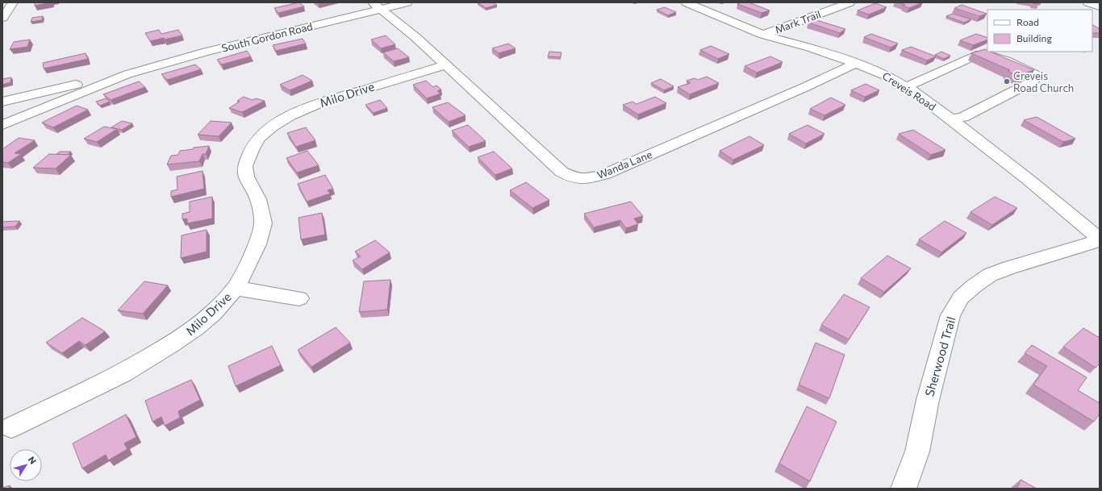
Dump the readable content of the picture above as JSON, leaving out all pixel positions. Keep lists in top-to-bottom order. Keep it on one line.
{"streets":{"street":["Mark Trail","South Gordon Road","Creveis Road","Milo Drive","Wanda Lane","Sherwood Trail"]},"crossings":[["Mark Trail","Creveis Road"],["South Gordon Road","Wanda Lane"],["Creveis Road","Wanda Lane"],["Creveis Road","Sherwood Trail"],["Milo Drive","Wanda Lane"]],"places":["Creveis Road Church"],"legend":["Road","Building"],"north":"top right"}
